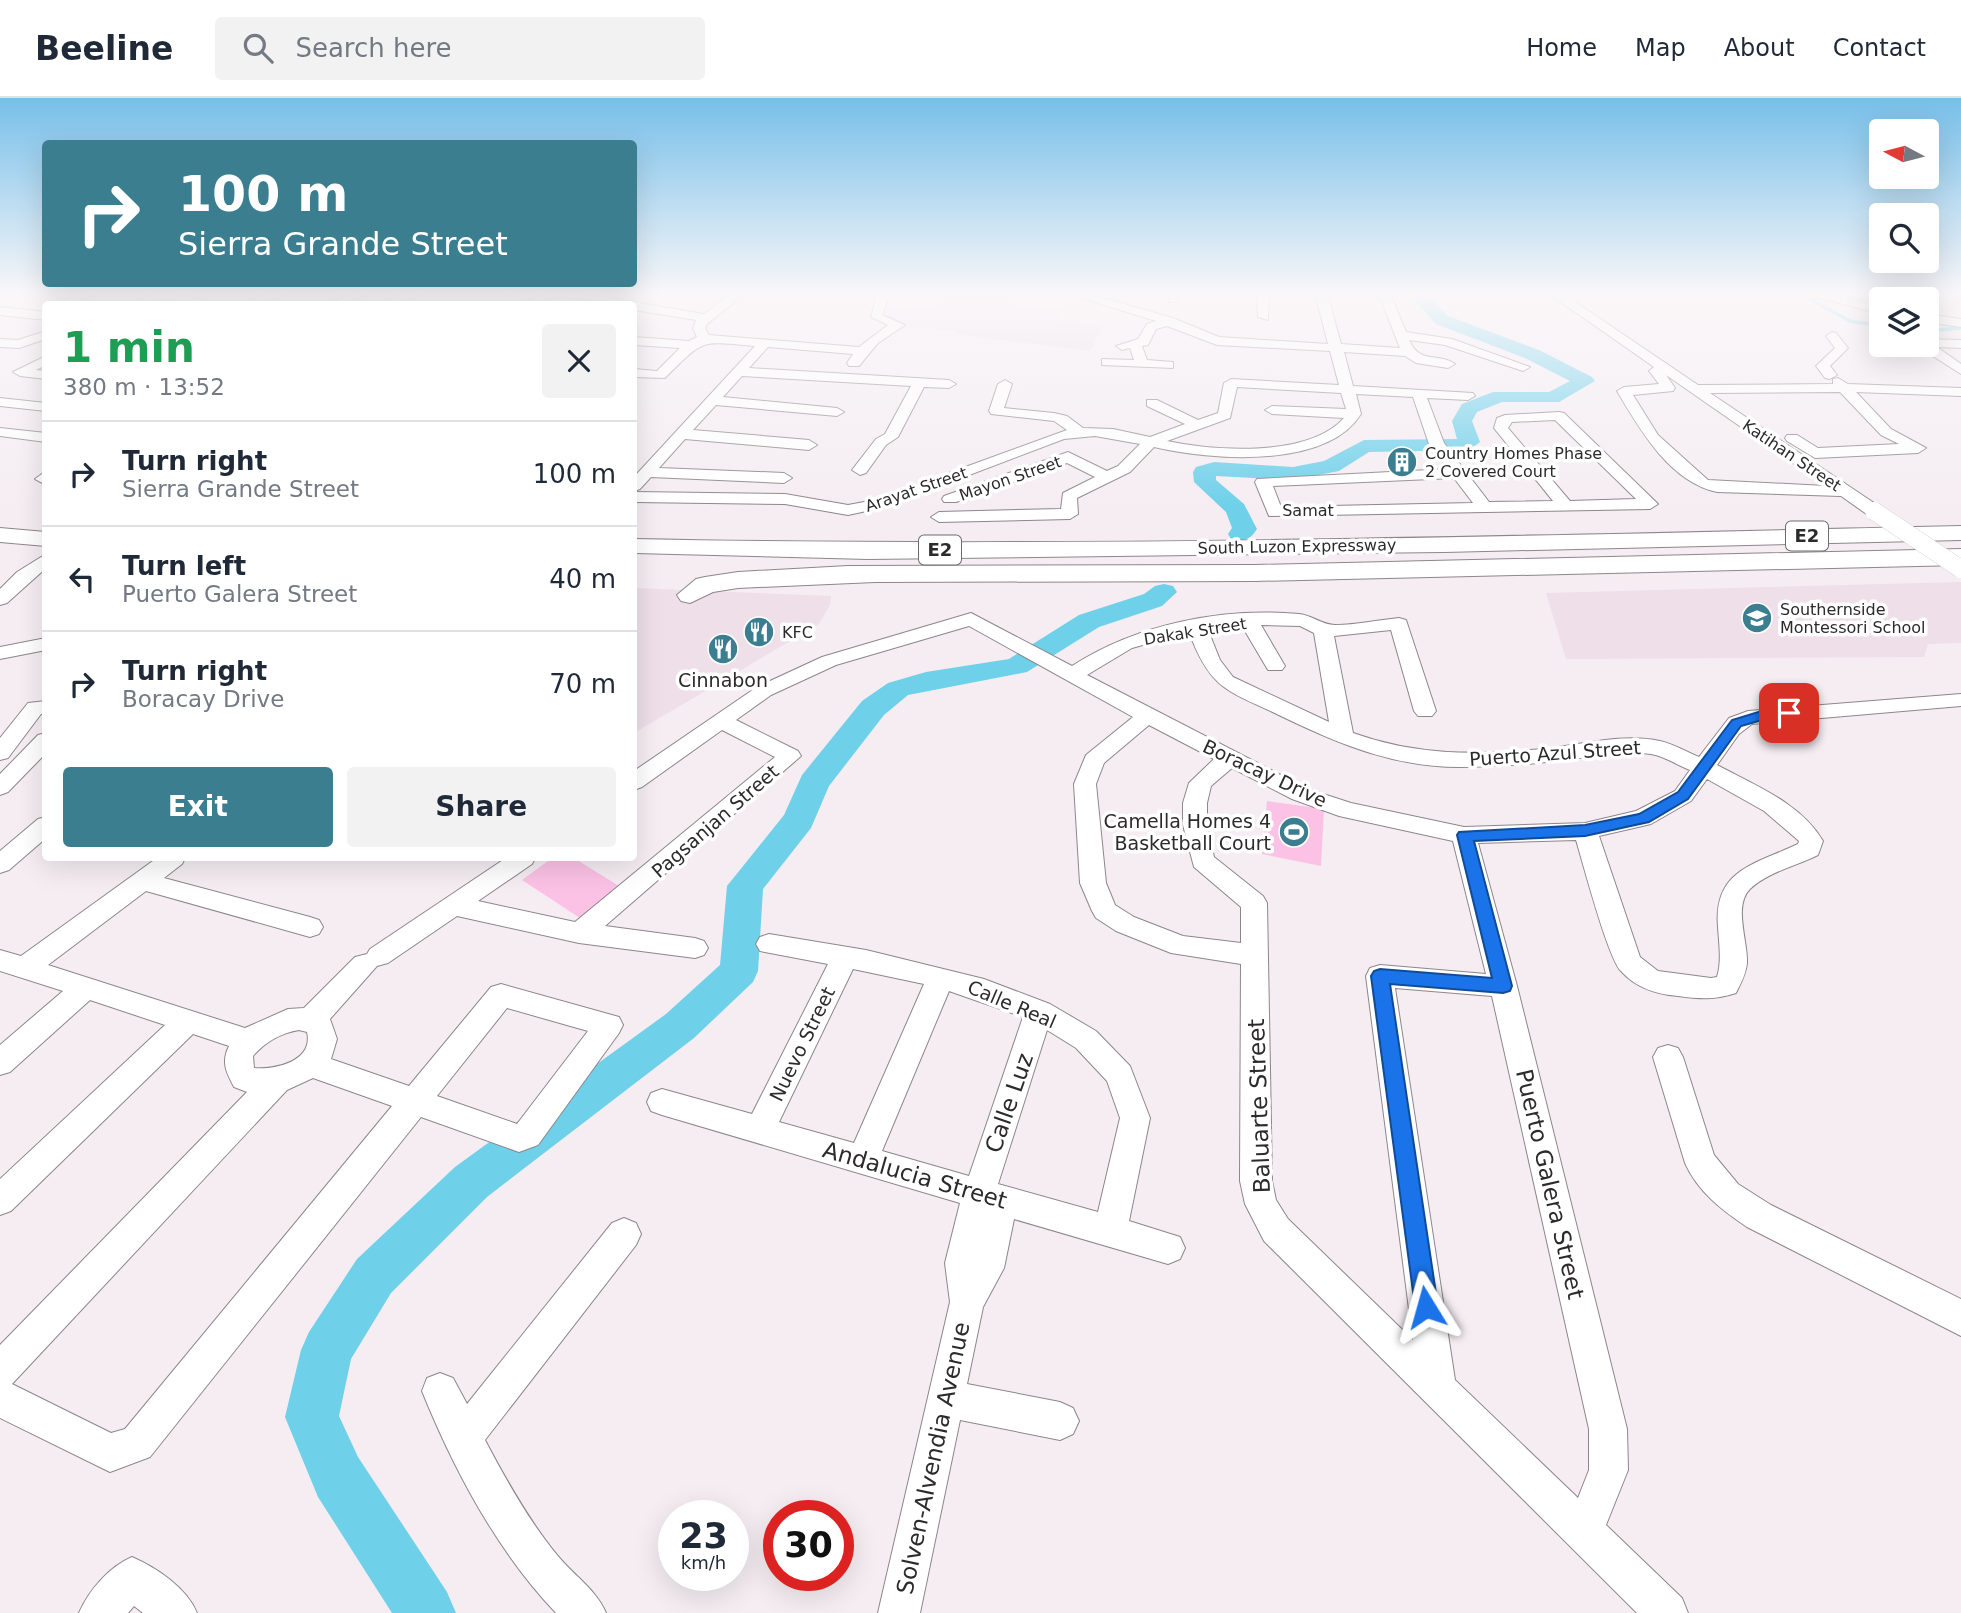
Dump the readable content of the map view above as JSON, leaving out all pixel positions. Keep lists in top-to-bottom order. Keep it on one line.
{"streets":{"highway":["E2","South Luzon Expressway"],"street":["Katihan Street","Mayon Street","Arayat Street","Samat","Dakak Street","Puerto Azul Street","Boracay Drive","Pagsanjan Street","Calle Real","Nuevo Street","Calle Luz","Baluarte Street","Andalucia Street","Puerto Galera Street","Solven-Alvendia Avenue"]},"crossings":[["Dakak Street","Puerto Azul Street"],["Dakak Street","Boracay Drive"],["Puerto Azul Street","Boracay Drive"],["Boracay Drive","Pagsanjan Street"],["Boracay Drive","Baluarte Street"],["Boracay Drive","Puerto Galera Street"],["Calle Real","Nuevo Street"],["Calle Real","Calle Luz"],["Calle Real","Andalucia Street"],["Nuevo Street","Andalucia Street"],["Calle Luz","Andalucia Street"],["Calle Luz","Solven-Alvendia Avenue"],["Baluarte Street","Puerto Galera Street"],["Andalucia Street","Solven-Alvendia Avenue"]],"places":{"building":["Country Homes Phase 2 Covered Court"],"school or university":["Southernside Montessori School"],"restaurant":["KFC","Cinnabon"],"sports":["Camella Homes 4 Basketball Court"]},"north":"left","page":{"header":"Beeline","search":"Search here","nav":["Home","Map","About","Contact"],"turn":["100 m","Sierra Grande Street"],"heading":["1 min","380 m · 13:52"],"list":[{"name":"Turn right","note":"Sierra Grande Street","value":"100 m"},{"name":"Turn left","note":"Puerto Galera Street","value":"40 m"},{"name":"Turn right","note":"Boracay Drive","value":"70 m"}],"buttons":["Exit","Share"],"speed":"23 km/h","limit":"30"}}
